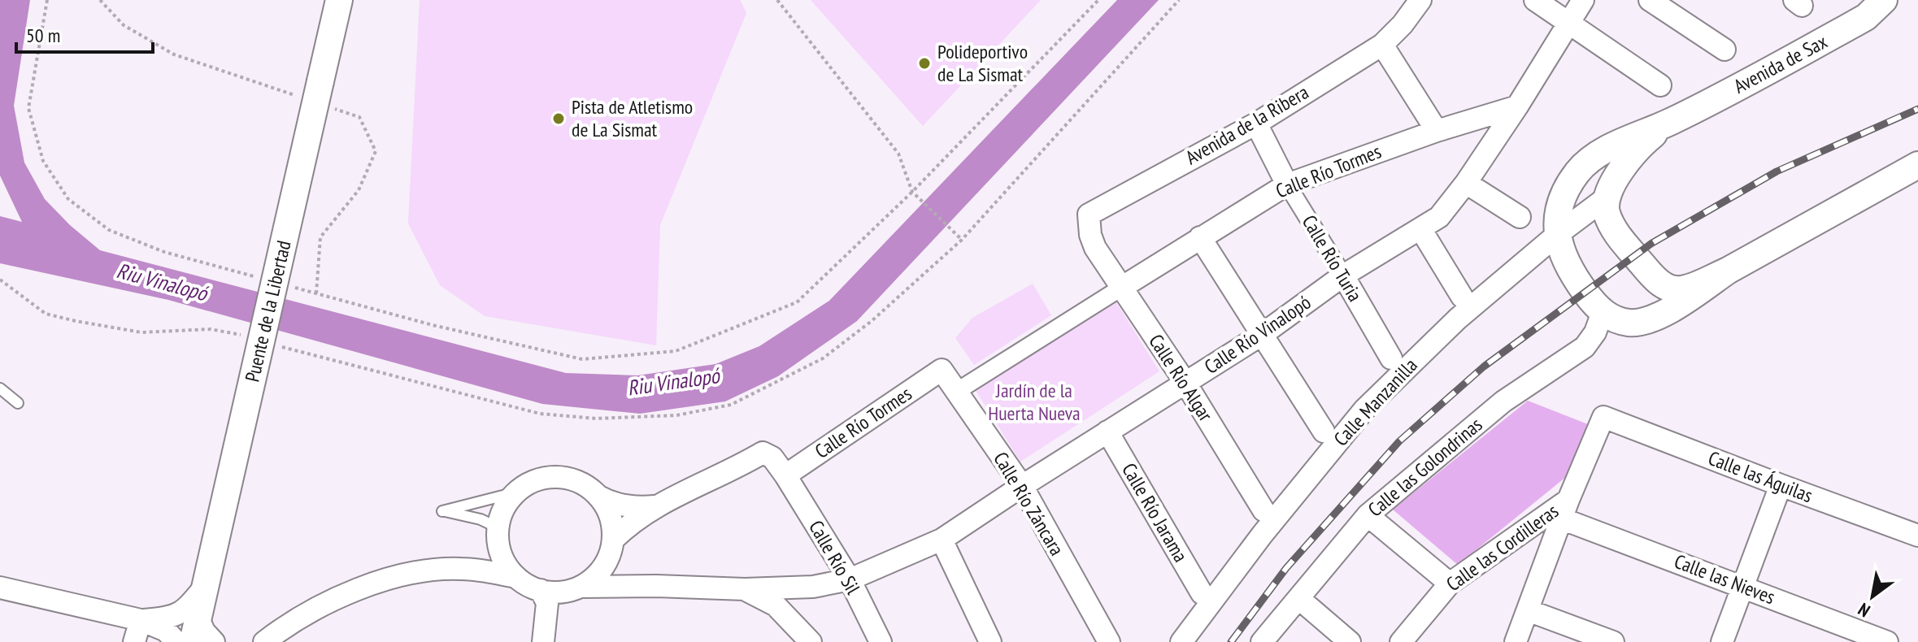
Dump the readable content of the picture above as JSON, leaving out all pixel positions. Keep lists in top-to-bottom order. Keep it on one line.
{"streets":{"street":["Avenida de Sax","Avenida de la Ribera","Calle Río Tormes","Calle Río Turia","Puente de la Libertad","Calle Río Vinalopó","Calle Río Algar","Calle Manzanilla","Calle las Golondrinas","Calle las Águilas","Calle Río Záncara","Calle Río Jarama","Calle las Cordilleras","Calle Río Sil","Calle las Nieves"]},"crossings":[["Avenida de la Ribera","Calle Río Turia"],["Avenida de la Ribera","Calle Río Algar"],["Calle Río Tormes","Calle Río Turia"],["Calle Río Tormes","Calle Río Vinalopó"],["Calle Río Tormes","Calle Río Algar"],["Calle Río Tormes","Calle Río Záncara"],["Calle Río Tormes","Calle Río Sil"],["Calle Río Turia","Calle Río Vinalopó"],["Calle Río Vinalopó","Calle Río Algar"],["Calle Río Vinalopó","Calle Río Záncara"],["Calle Río Vinalopó","Calle Río Jarama"],["Calle Río Vinalopó","Calle Río Sil"],["Calle las Águilas","Calle las Cordilleras"],["Calle las Águilas","Calle las Nieves"],["Calle las Cordilleras","Calle las Nieves"]],"water":["Riu Vinalopó"],"parks":["Jardín de la Huerta Nueva"],"places":["Polideportivo de La Sismat","Pista de Atletismo de La Sismat"],"scale_bar":"50 m","north":"bottom left"}
